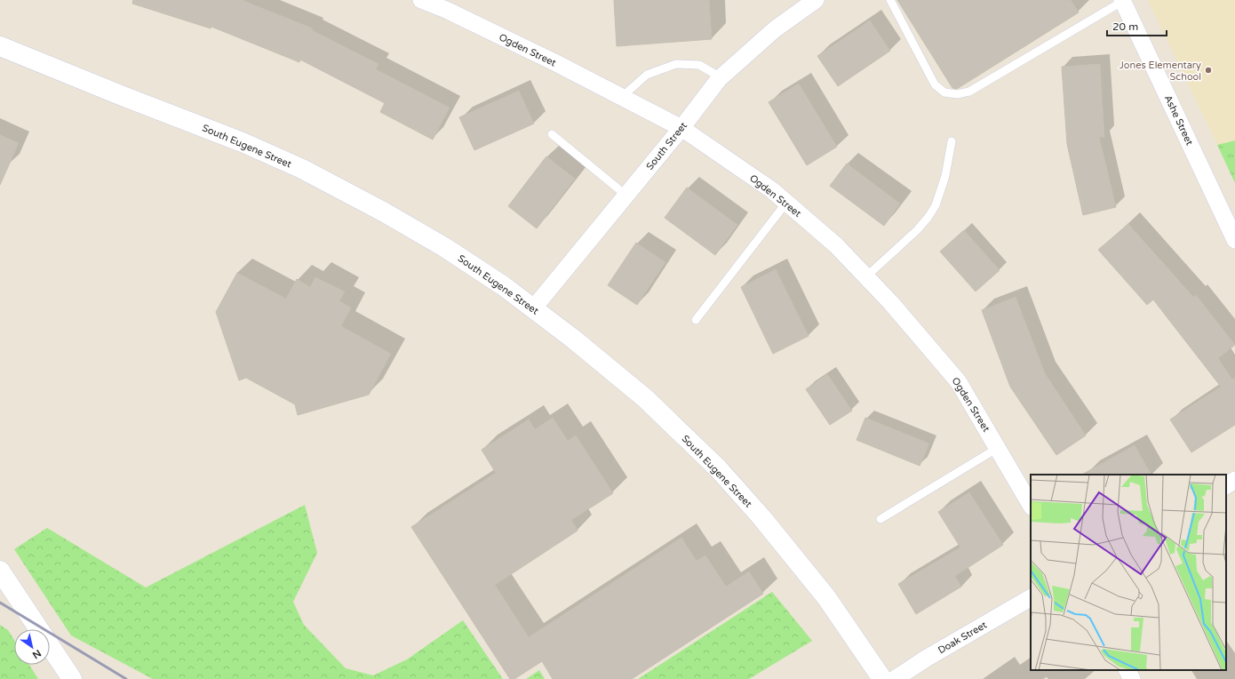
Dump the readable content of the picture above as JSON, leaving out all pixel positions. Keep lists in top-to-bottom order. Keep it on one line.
{"streets":{"main road":["South Eugene Street"],"street":["Ogden Street","Ashe Street","South Street","Doak Street"]},"crossings":[["Ogden Street","South Street"],["South Eugene Street","South Street"]],"places":["Jones Elementary School"],"scale_bar":"20 m","north":"bottom right"}
